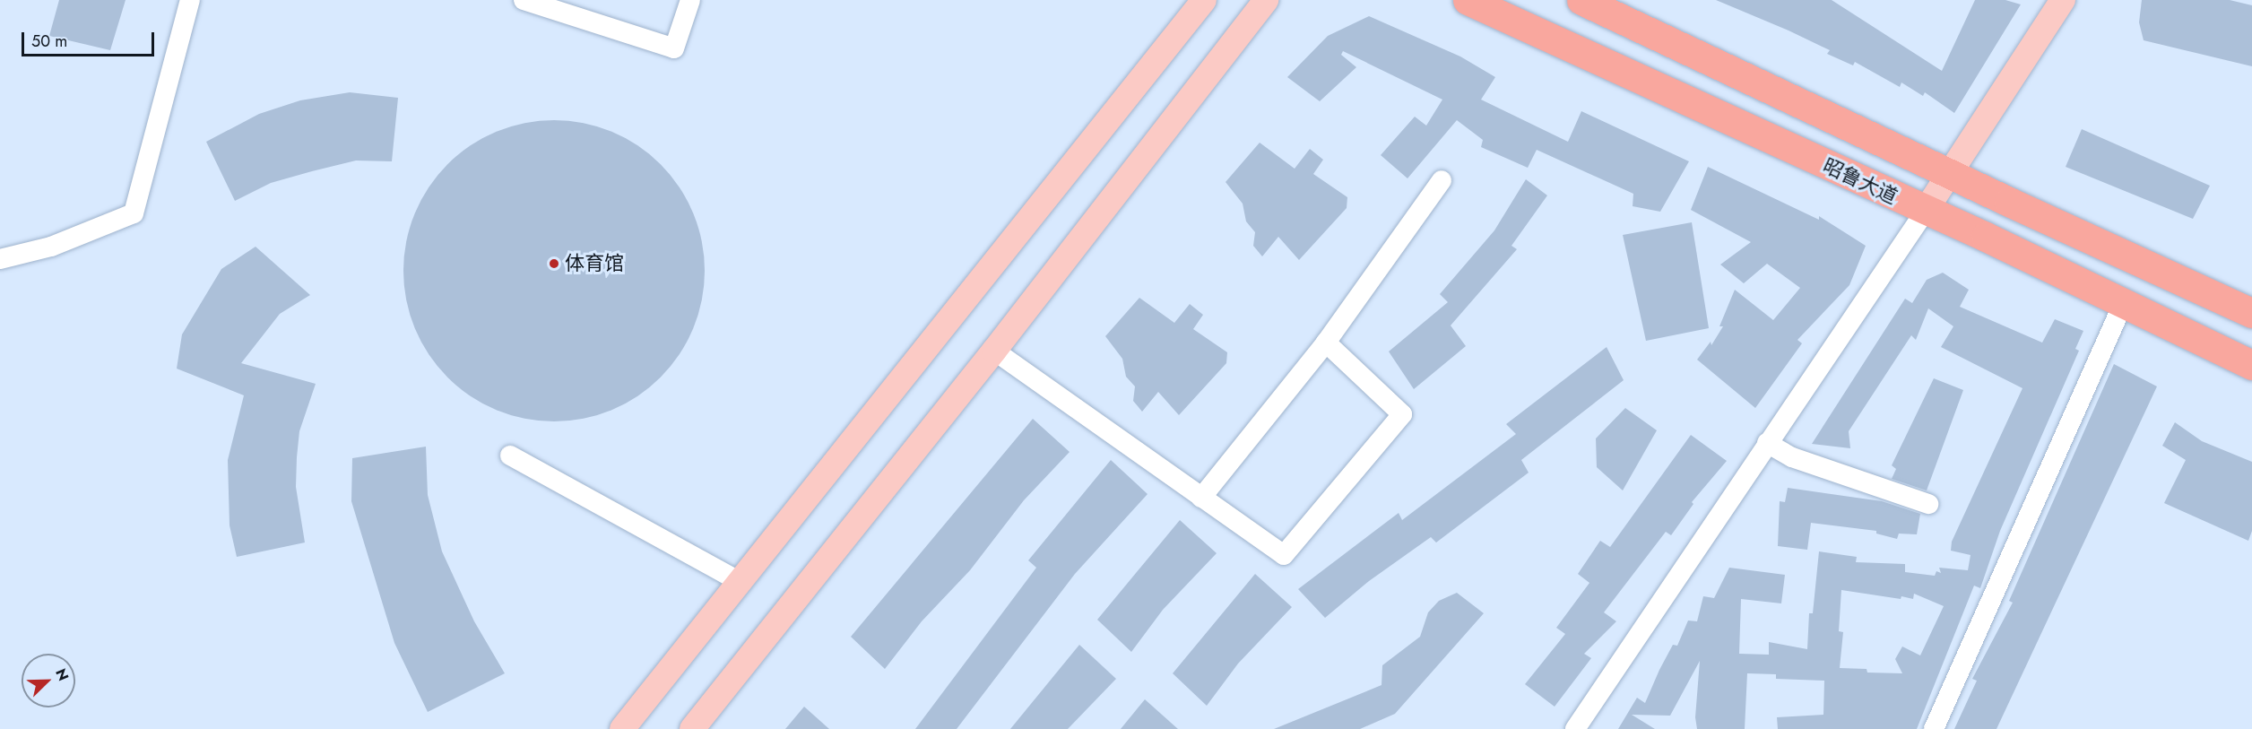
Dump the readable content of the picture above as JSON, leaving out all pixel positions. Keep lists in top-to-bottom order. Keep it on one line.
{"streets":{"highway":["昭鲁大道"]},"places":["体育馆"],"scale_bar":"50 m","north":"top right"}
